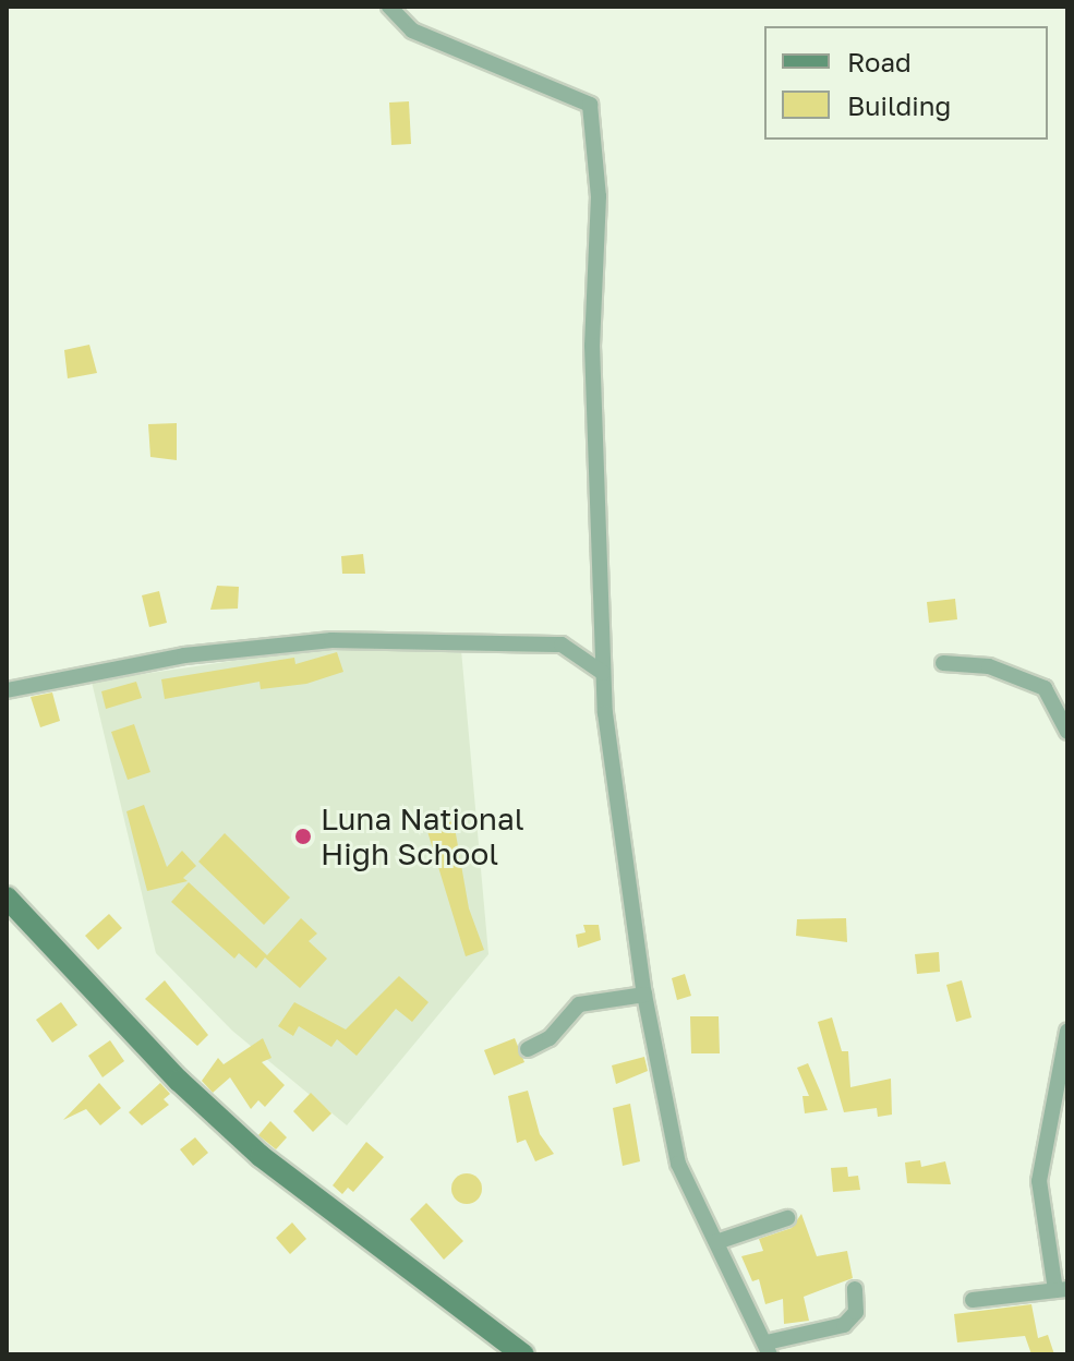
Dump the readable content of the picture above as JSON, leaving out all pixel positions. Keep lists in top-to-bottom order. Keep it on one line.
{"places":["Luna National High School"],"legend":["Road","Building"]}
